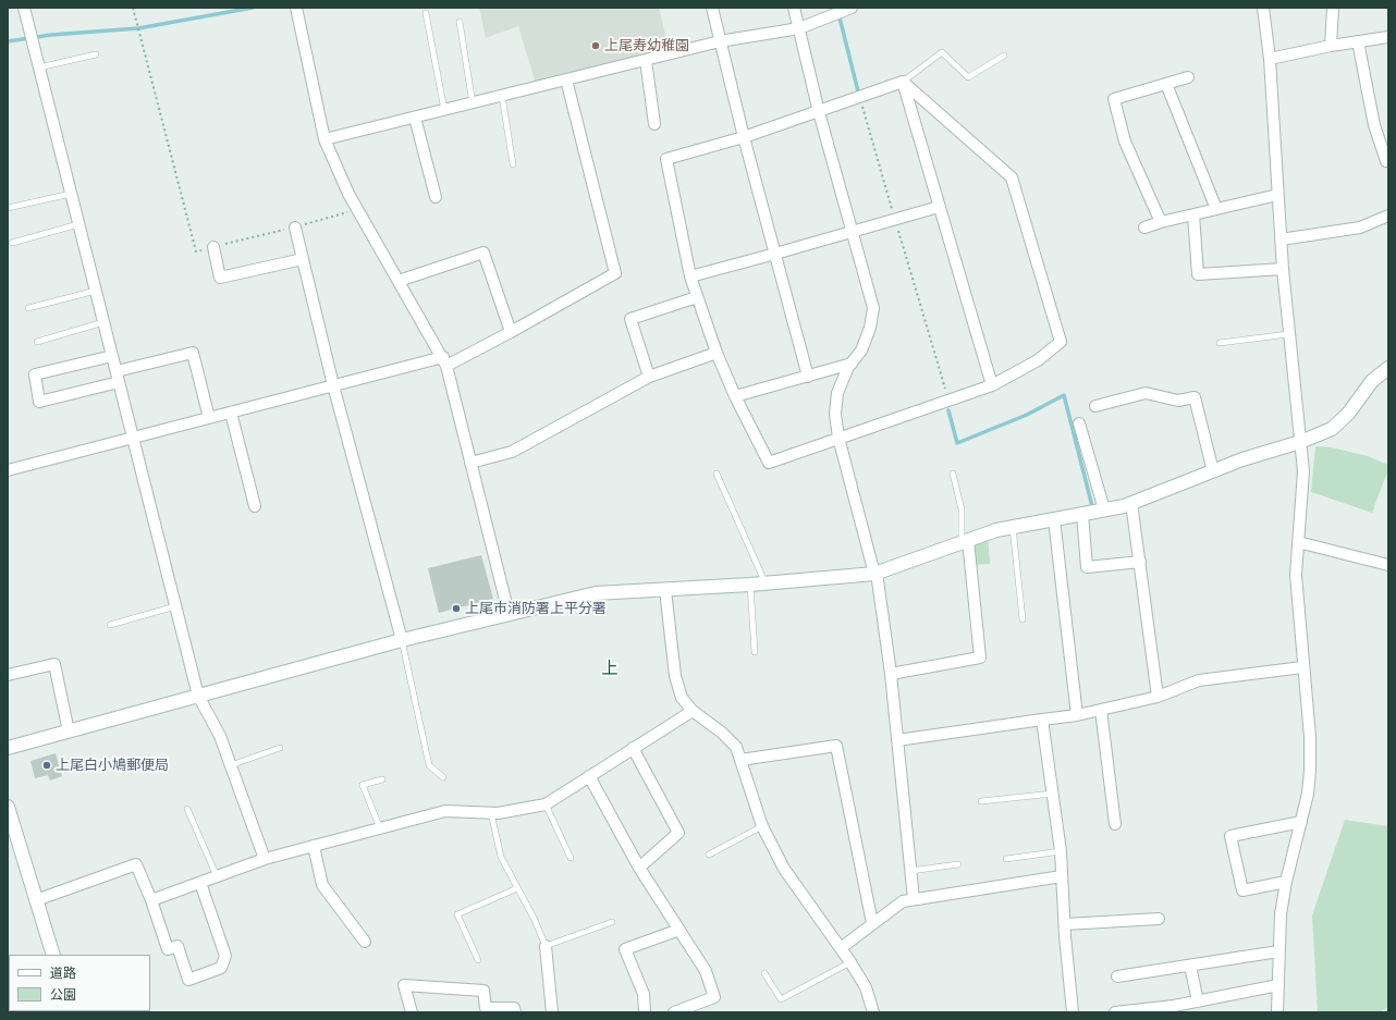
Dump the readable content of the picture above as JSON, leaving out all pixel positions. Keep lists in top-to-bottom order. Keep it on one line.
{"districts":["上"],"places":["上尾寿幼稚園","上尾市消防署上平分署","上尾白小鳩郵便局"],"legend":["道路","公園"]}
